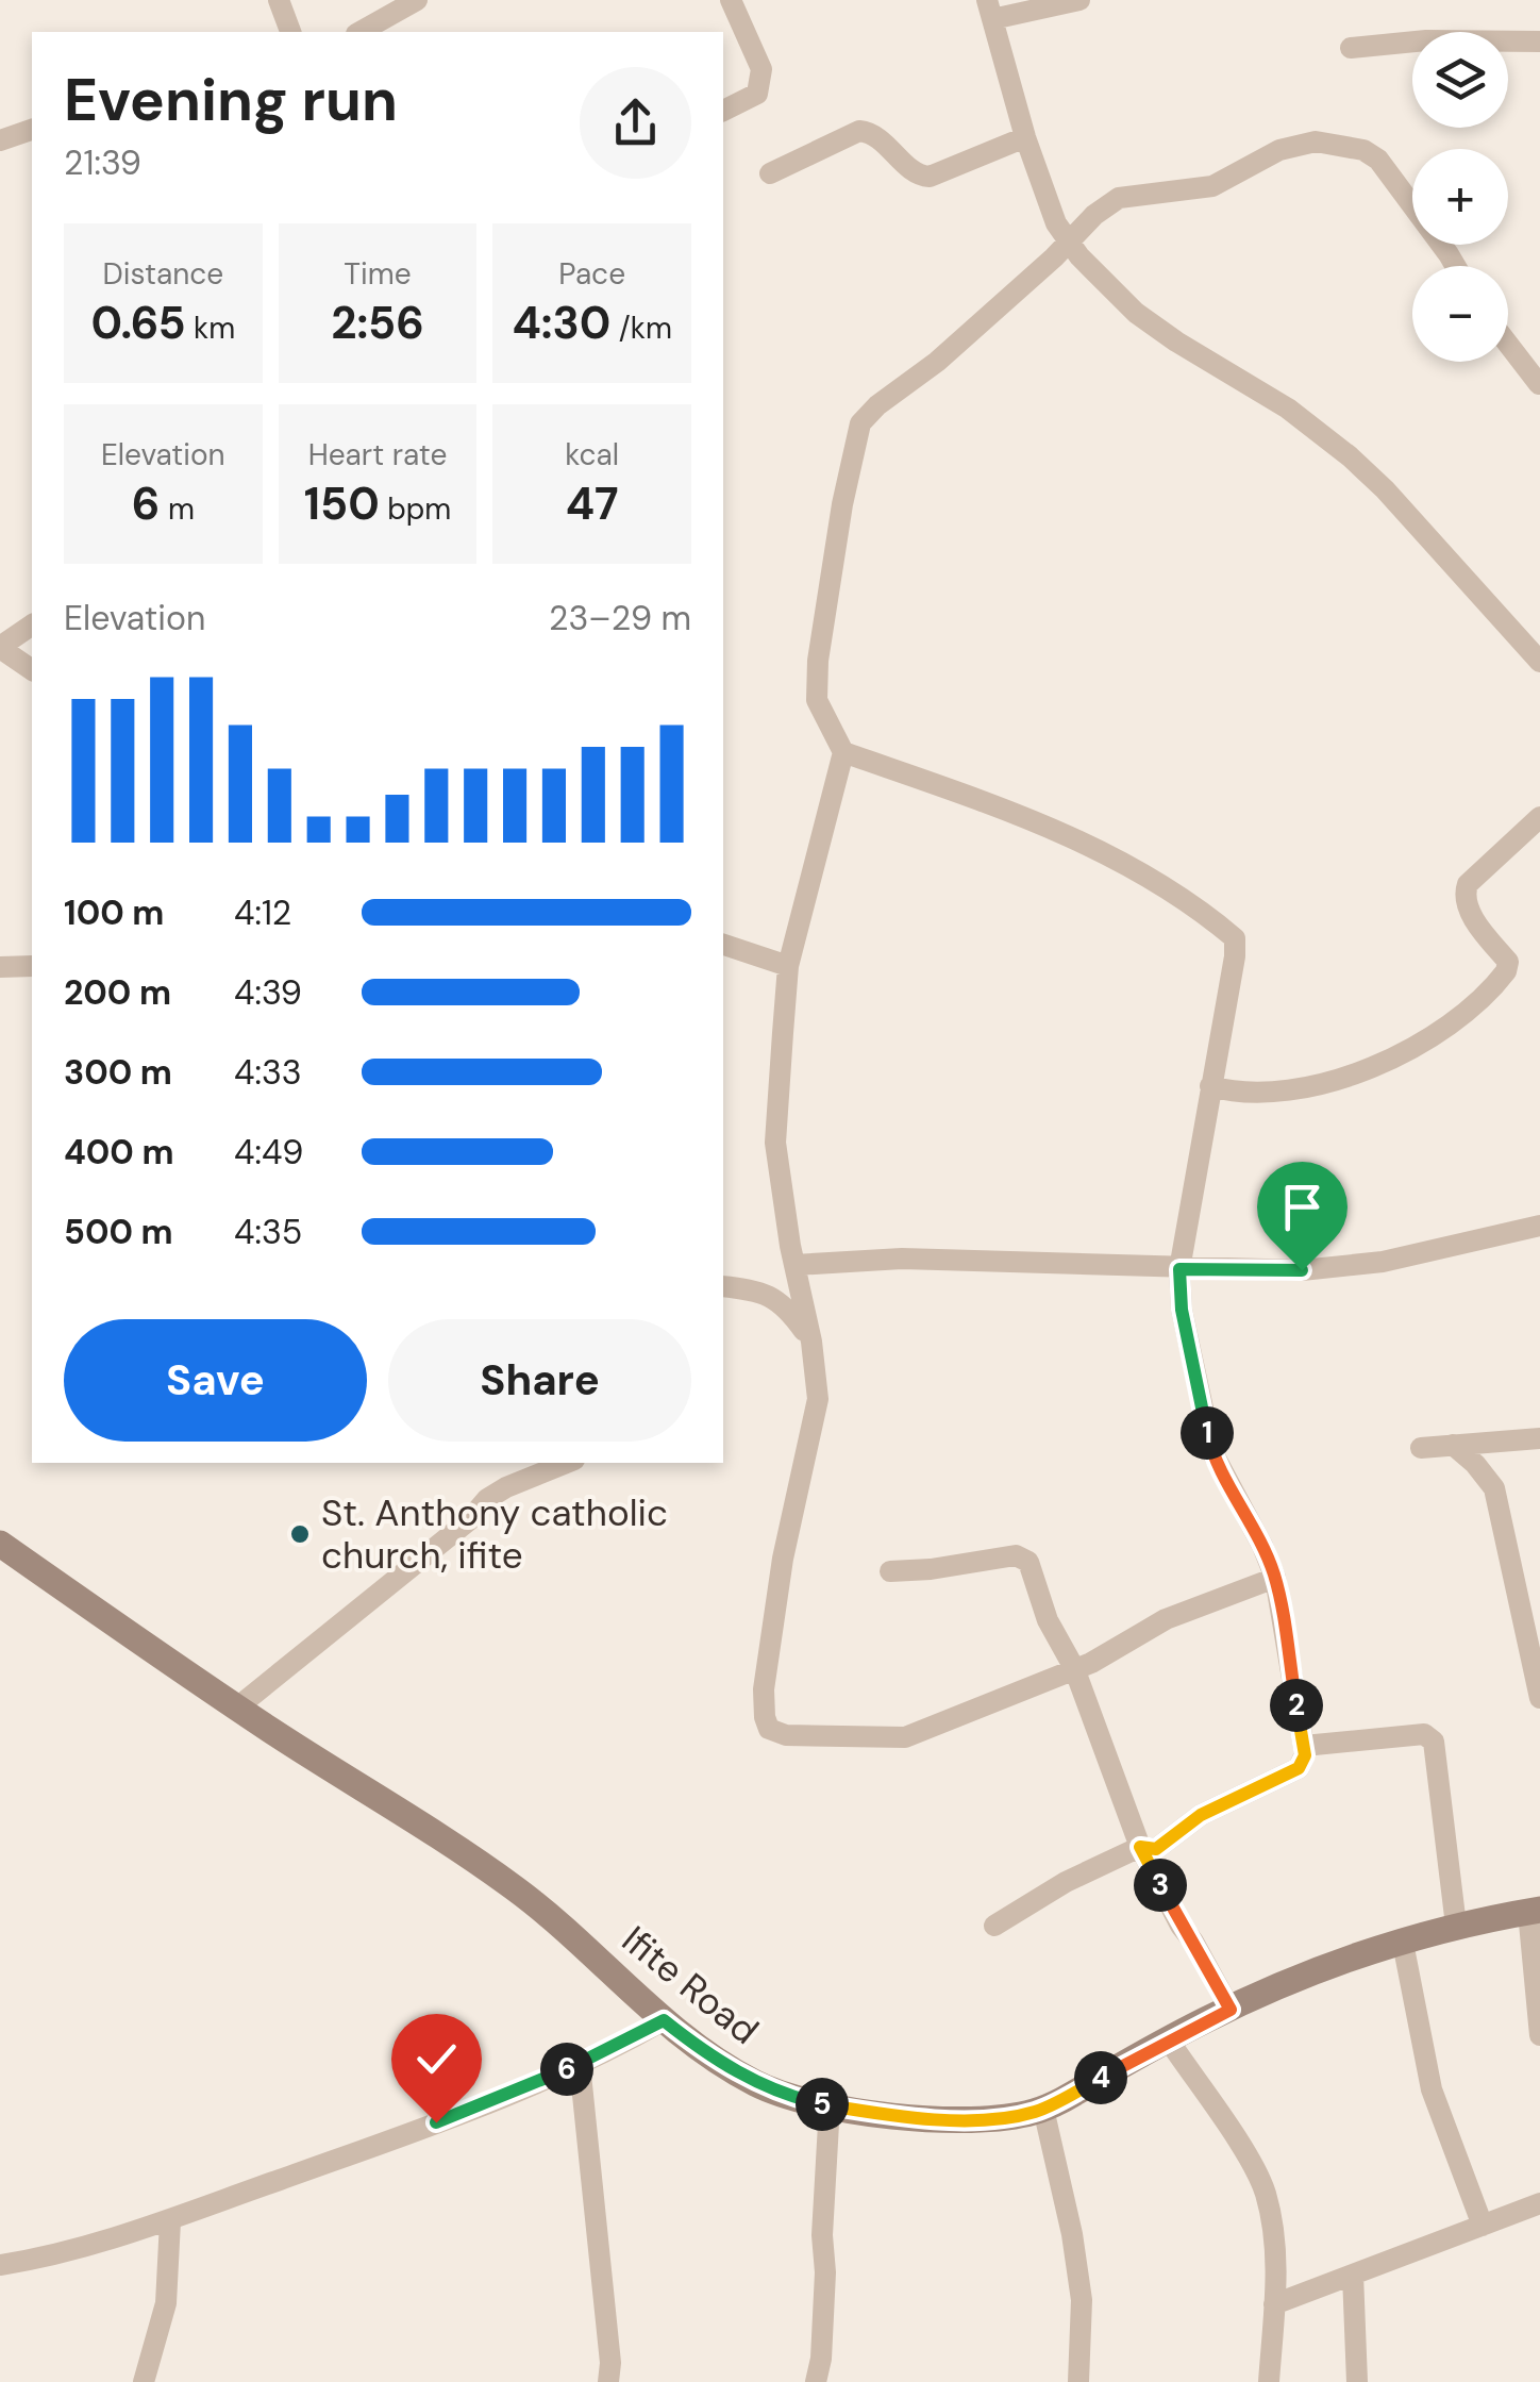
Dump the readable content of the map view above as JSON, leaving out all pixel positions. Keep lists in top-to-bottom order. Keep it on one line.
{"streets":{"street":["Ifite Road"]},"places":["St. Anthony catholic church, ifite"],"page":{"map_buttons":["+","−"],"heading":["Evening run","21:39"],"stats":[["Distance","0.65 km"],["Time","2:56"],["Pace","4:30 /km"],["Elevation","6 m"],["Heart rate","150 bpm"],["kcal","47"]],"chart":["Elevation","23–29 m"],"list":[{"name":"100 m","note":"4:12"},{"name":"200 m","note":"4:39"},{"name":"300 m","note":"4:33"},{"name":"400 m","note":"4:49"},{"name":"500 m","note":"4:35"}],"buttons":["Save","Share"],"pins":["1","2","3","6","4","5"]}}
